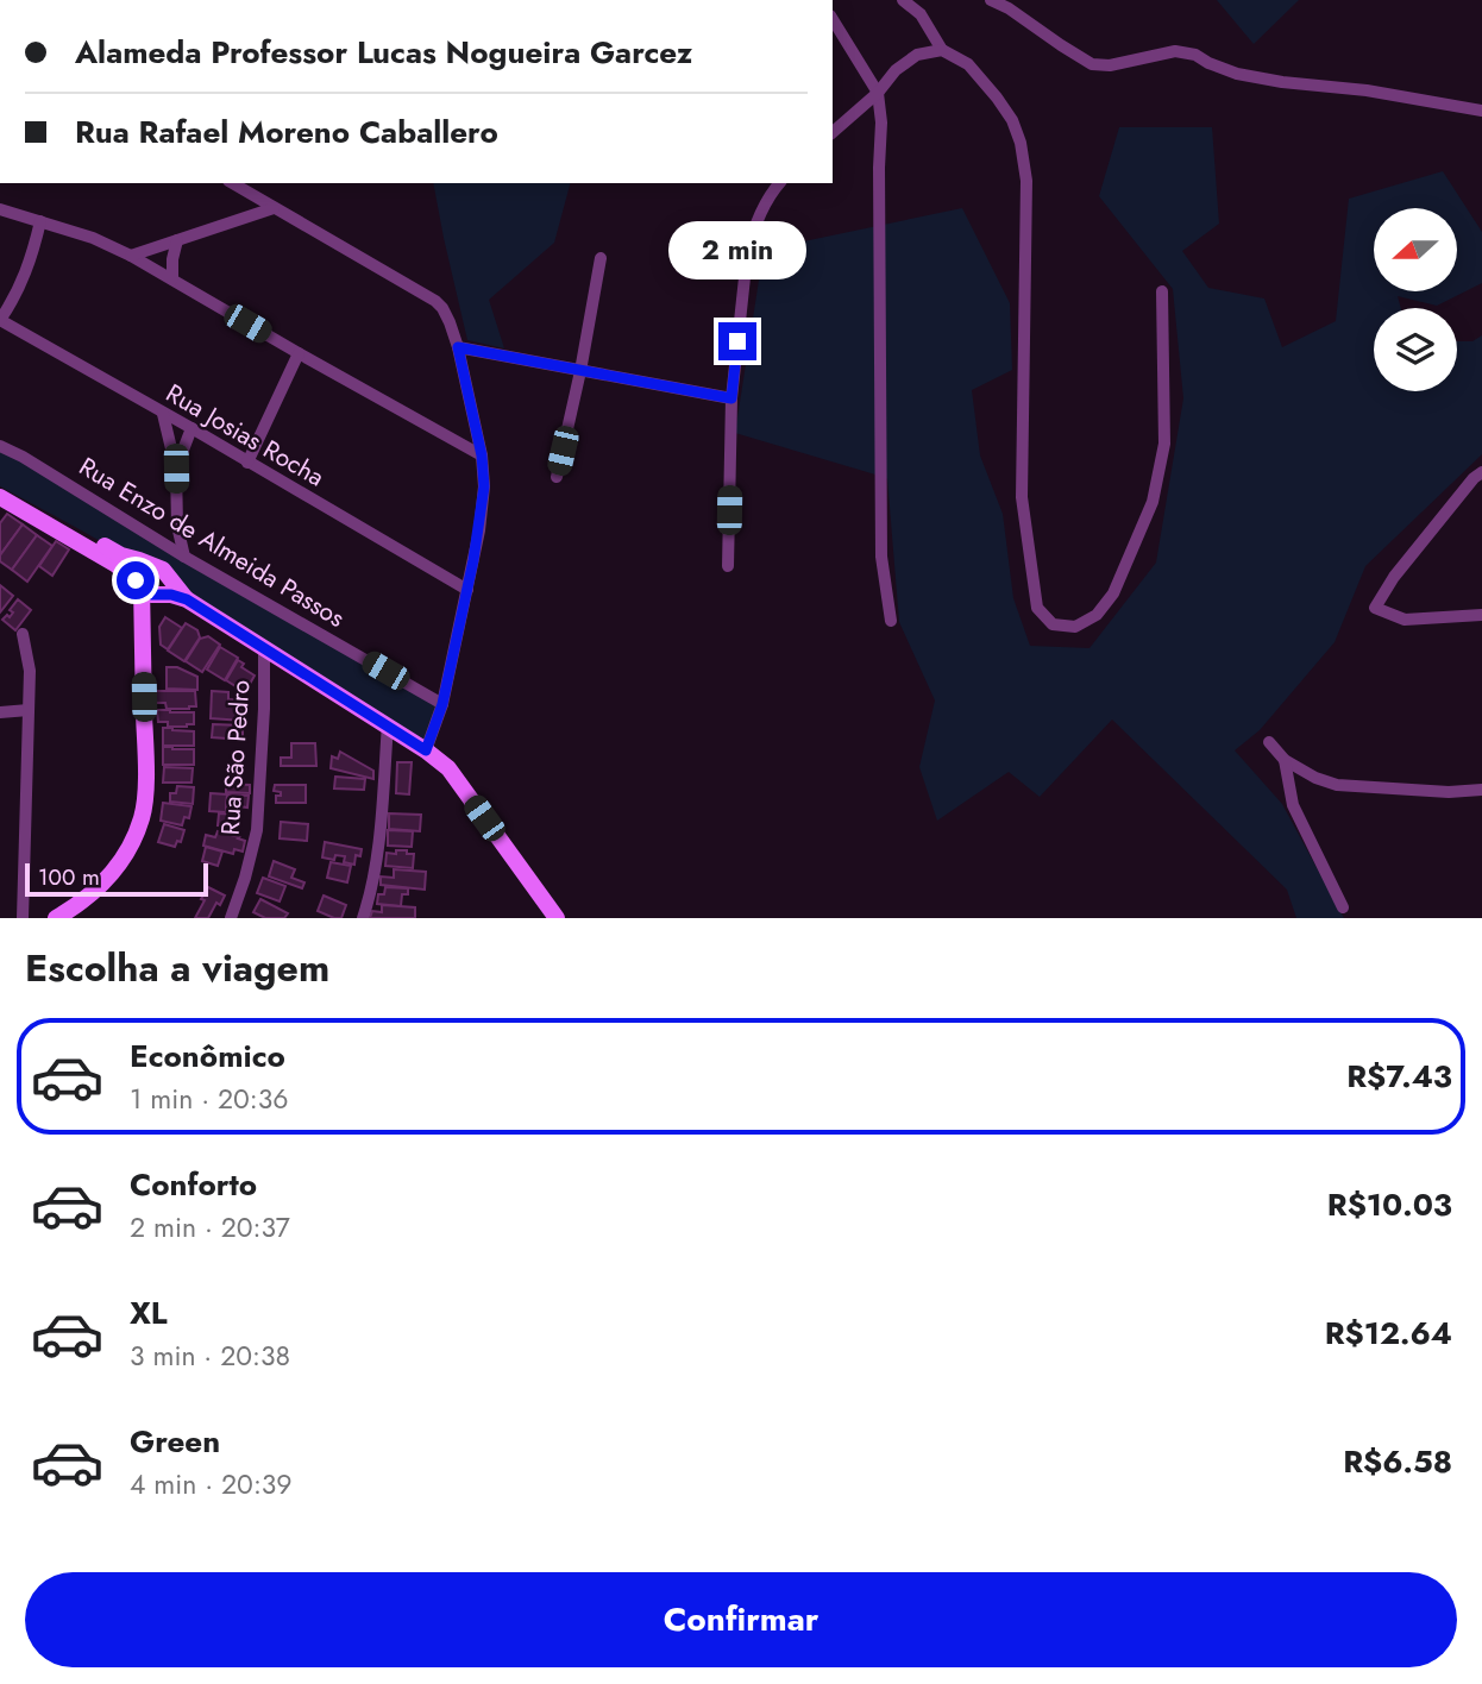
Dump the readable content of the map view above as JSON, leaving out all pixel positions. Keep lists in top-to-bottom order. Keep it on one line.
{"streets":{"street":["Rua Josias Rocha","Rua Enzo de Almeida Passos","Rua São Pedro"]},"scale_bar":"100 m","north":"left","page":{"banner":["Alameda Professor Lucas Nogueira Garcez","Rua Rafael Moreno Caballero"],"bubble":"2 min","scale":"100 m","heading":"Escolha a viagem","list":[{"name":"Econômico","note":"1 min · 20:36","value":"R$7.43"},{"name":"Conforto","note":"2 min · 20:37","value":"R$10.03"},{"name":"XL","note":"3 min · 20:38","value":"R$12.64"},{"name":"Green","note":"4 min · 20:39","value":"R$6.58"}],"buttons":"Confirmar"}}
